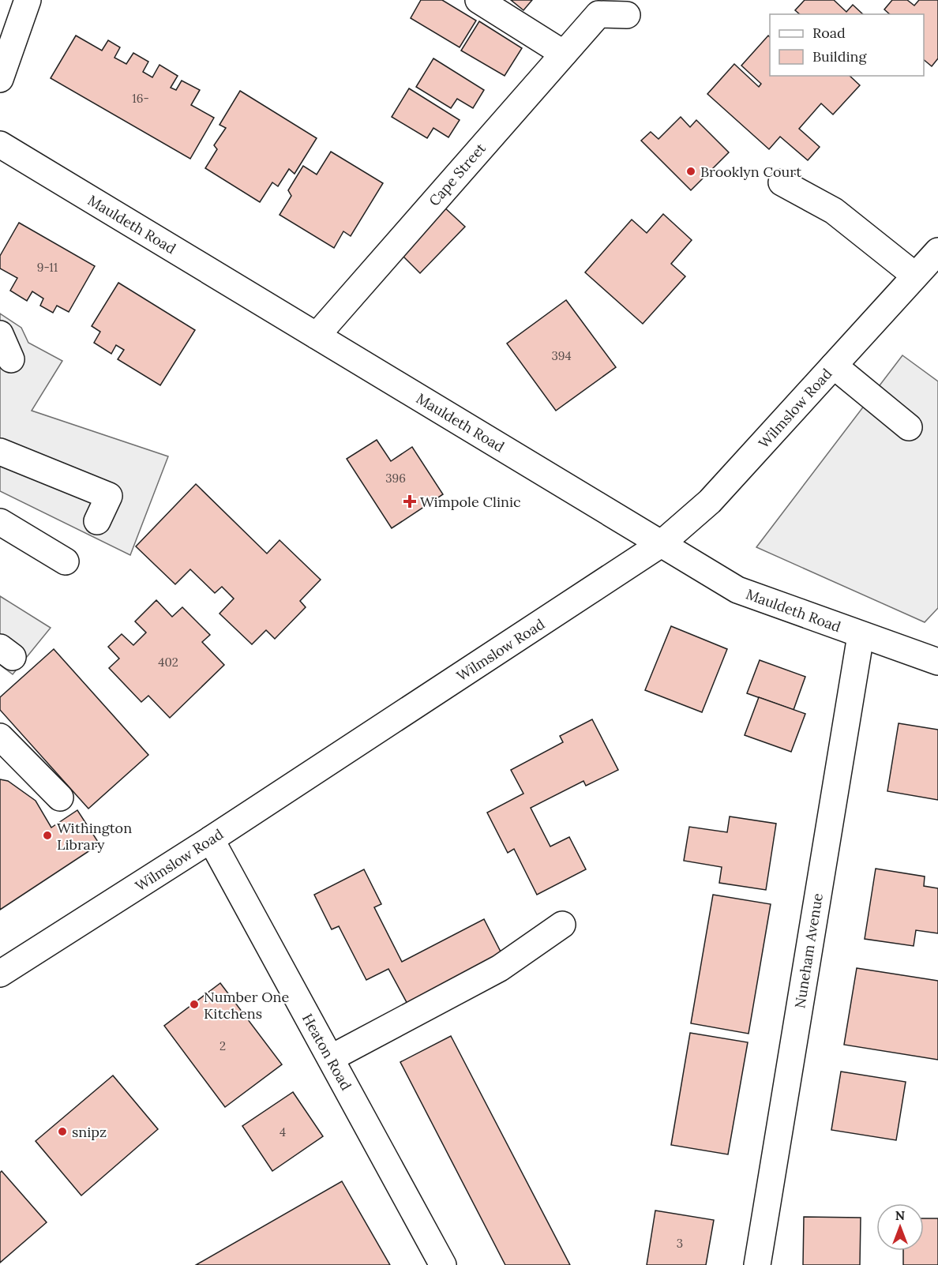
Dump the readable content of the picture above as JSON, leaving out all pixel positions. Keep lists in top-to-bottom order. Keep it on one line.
{"streets":{"street":["Cape Street","Mauldeth Road","Wilmslow Road","Nuneham Avenue","Heaton Road"]},"crossings":[["Cape Street","Mauldeth Road"],["Mauldeth Road","Wilmslow Road"],["Mauldeth Road","Nuneham Avenue"],["Wilmslow Road","Heaton Road"]],"places":{"other":["Brooklyn Court","Withington Library","Number One Kitchens","snipz"],"health":["Wimpole Clinic"]},"house_numbers":["16-","9-11","394","396","402","2","4","3"],"legend":["Road","Building"],"north":"top"}
